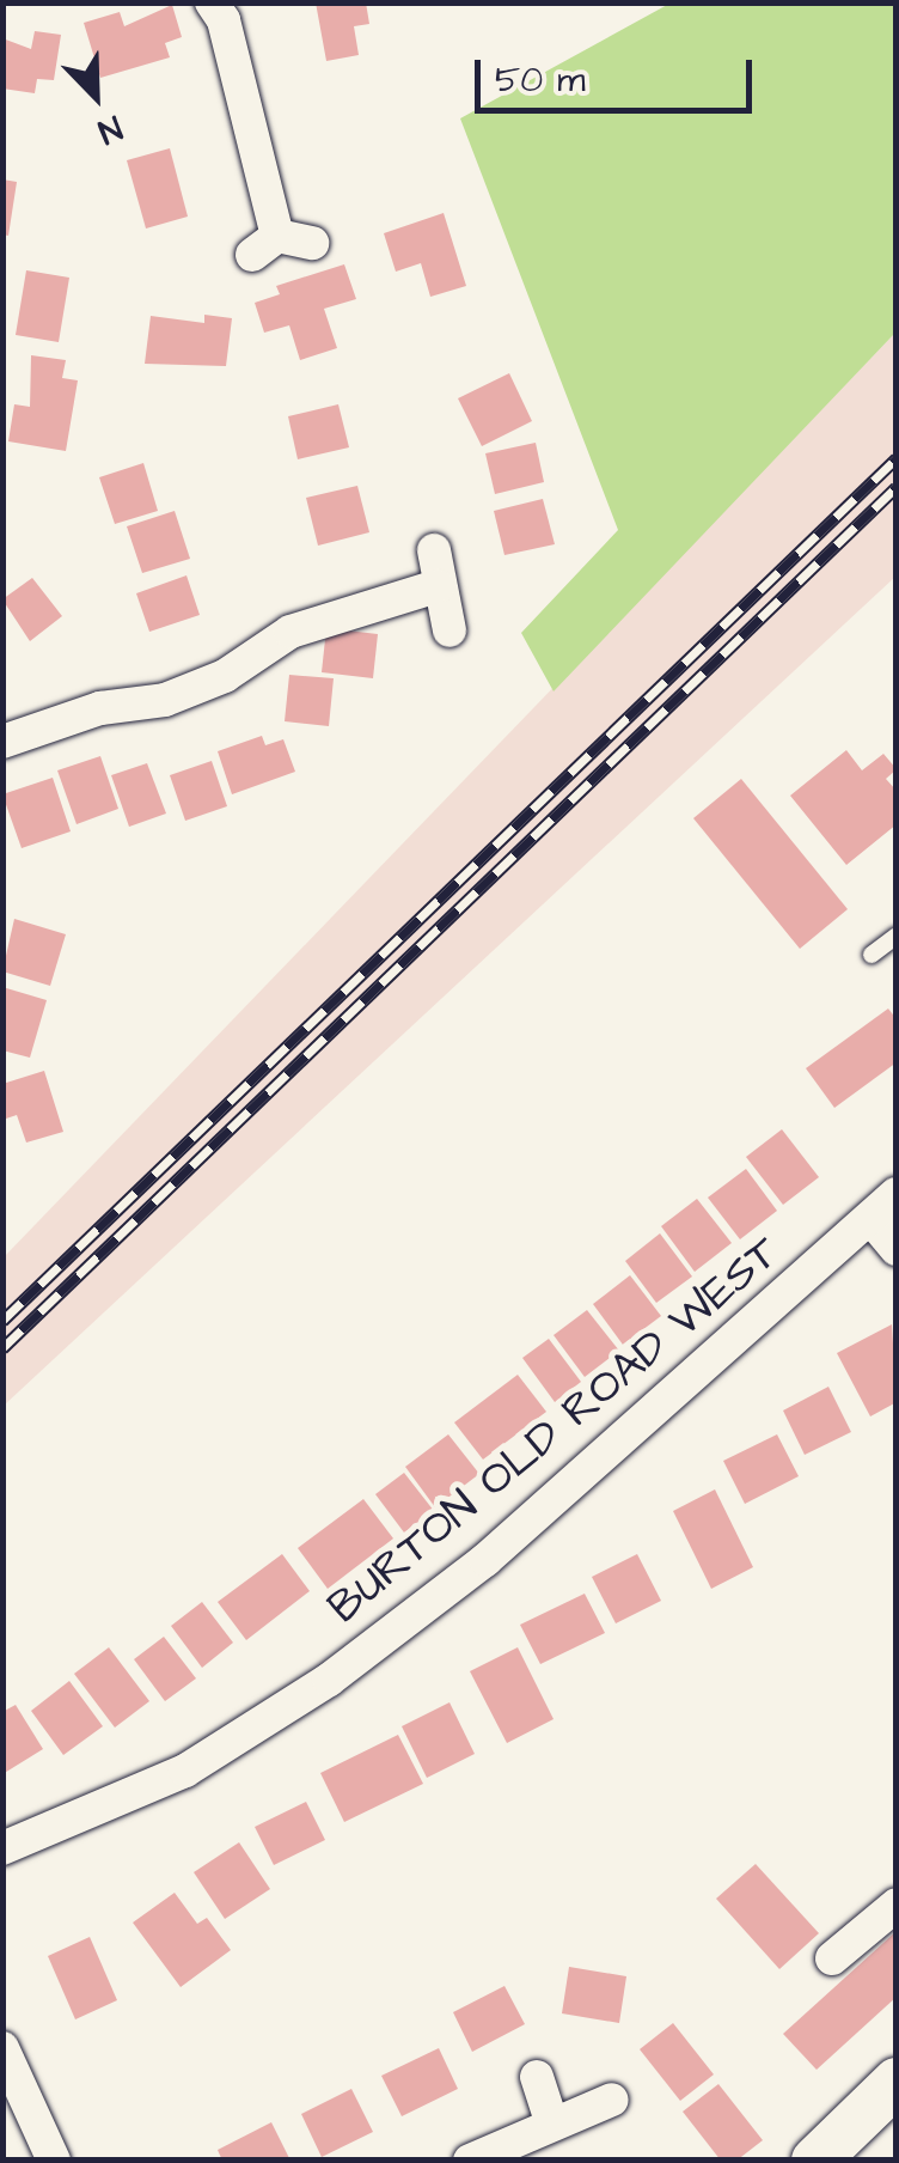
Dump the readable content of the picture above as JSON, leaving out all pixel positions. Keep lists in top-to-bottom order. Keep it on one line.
{"streets":{"street":["BURTON OLD ROAD WEST"]},"scale_bar":"50 m","north":"bottom right"}
